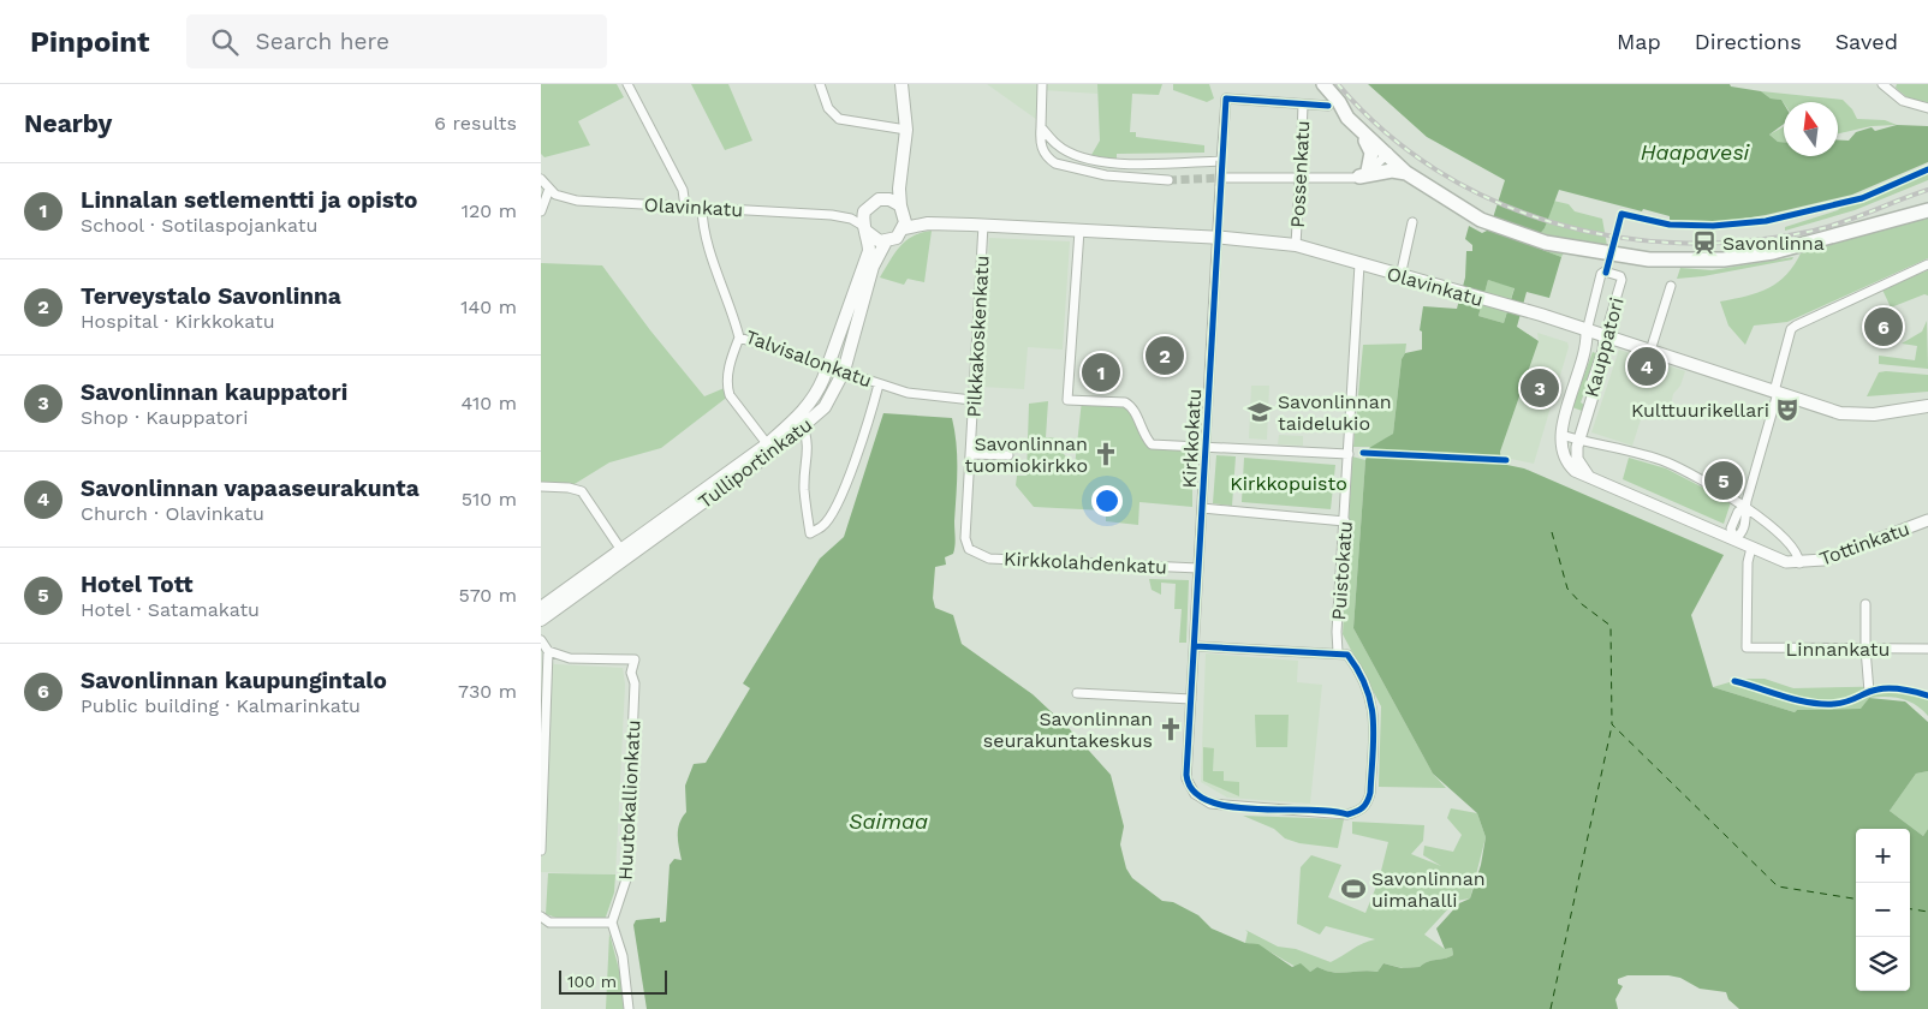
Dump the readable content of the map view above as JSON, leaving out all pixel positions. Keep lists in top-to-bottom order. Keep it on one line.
{"streets":{"main road":["Olavinkatu","Tulliportinkatu"],"street":["Possenkatu","Pilkkakoskenkatu","Kauppatori","Talvisalonkatu","Kirkkokatu","Tottinkatu","Kirkkolahdenkatu","Puistokatu","Linnankatu","Huutokallionkatu"]},"crossings":[["Possenkatu","Olavinkatu"],["Possenkatu","Kirkkokatu"],["Olavinkatu","Pilkkakoskenkatu"],["Olavinkatu","Kauppatori"],["Olavinkatu","Talvisalonkatu"],["Olavinkatu","Kirkkokatu"],["Olavinkatu","Tulliportinkatu"],["Olavinkatu","Puistokatu"],["Pilkkakoskenkatu","Talvisalonkatu"],["Pilkkakoskenkatu","Kirkkolahdenkatu"],["Kauppatori","Tottinkatu"],["Talvisalonkatu","Tulliportinkatu"],["Kirkkokatu","Kirkkolahdenkatu"],["Kirkkokatu","Puistokatu"],["Tottinkatu","Linnankatu"]],"water":["Haapavesi","Saimaa"],"parks":["Kirkkopuisto"],"places":{"station":["Savonlinna"],"theatre":["Kulttuurikellari"],"school or university":["Savonlinnan taidelukio"],"church":["Savonlinnan tuomiokirkko","Savonlinnan seurakuntakeskus"],"sports":["Savonlinnan uimahalli"]},"scale_bar":"100 m","north":"top","page":{"header":"Pinpoint","search":"Search here","nav":["Map","Directions","Saved"],"heading":["Nearby","6 results"],"list":[{"mark":"1","name":"Linnalan setlementti ja opisto","note":"School · Sotilaspojankatu","value":"120 m"},{"mark":"2","name":"Terveystalo Savonlinna","note":"Hospital · Kirkkokatu","value":"140 m"},{"mark":"3","name":"Savonlinnan kauppatori","note":"Shop · Kauppatori","value":"410 m"},{"mark":"4","name":"Savonlinnan vapaaseurakunta","note":"Church · Olavinkatu","value":"510 m"},{"mark":"5","name":"Hotel Tott","note":"Hotel · Satamakatu","value":"570 m"},{"mark":"6","name":"Savonlinnan kaupungintalo","note":"Public building · Kalmarinkatu","value":"730 m"}],"pins":["6","2","4","1","3","5"],"map_buttons":["+","−"],"scale":"100 m"}}
